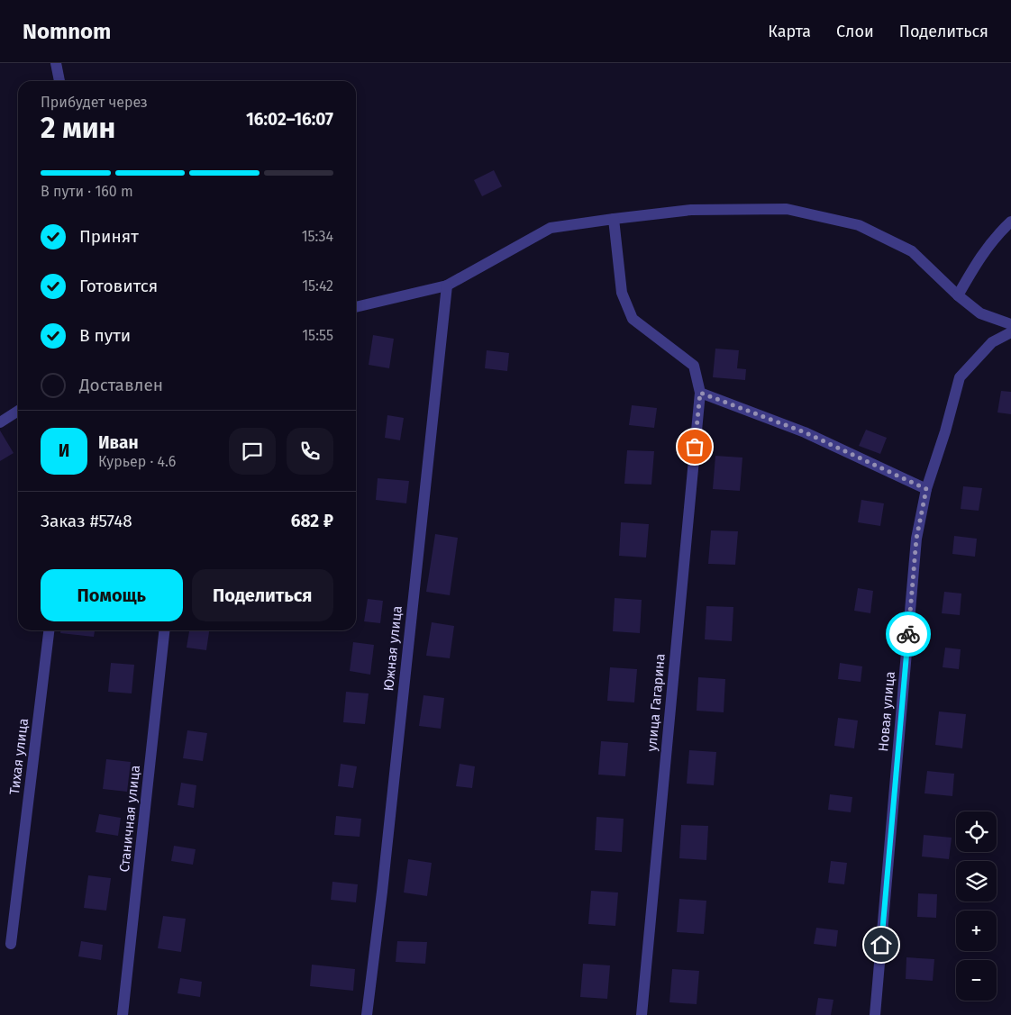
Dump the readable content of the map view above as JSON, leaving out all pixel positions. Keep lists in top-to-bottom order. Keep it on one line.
{"streets":{"street":["Южная улица","улица Гагарина","Новая улица","Тихая улица","Станичная улица"]},"page":{"header":"Nomnom","nav":["Карта","Слои","Поделиться"],"heading":["2 мин","Прибудет через","16:02–16:07"],"panel":["Иван","Курьер · 4.6","Заказ #5748","682 ₽"],"bar":"В пути · 160 m","list":[["Принят","15:34"],["Готовится","15:42"],["В пути","15:55"],"Доставлен"],"round":"И","buttons":["Помощь","Поделиться"],"map_buttons":["+","−"]}}
